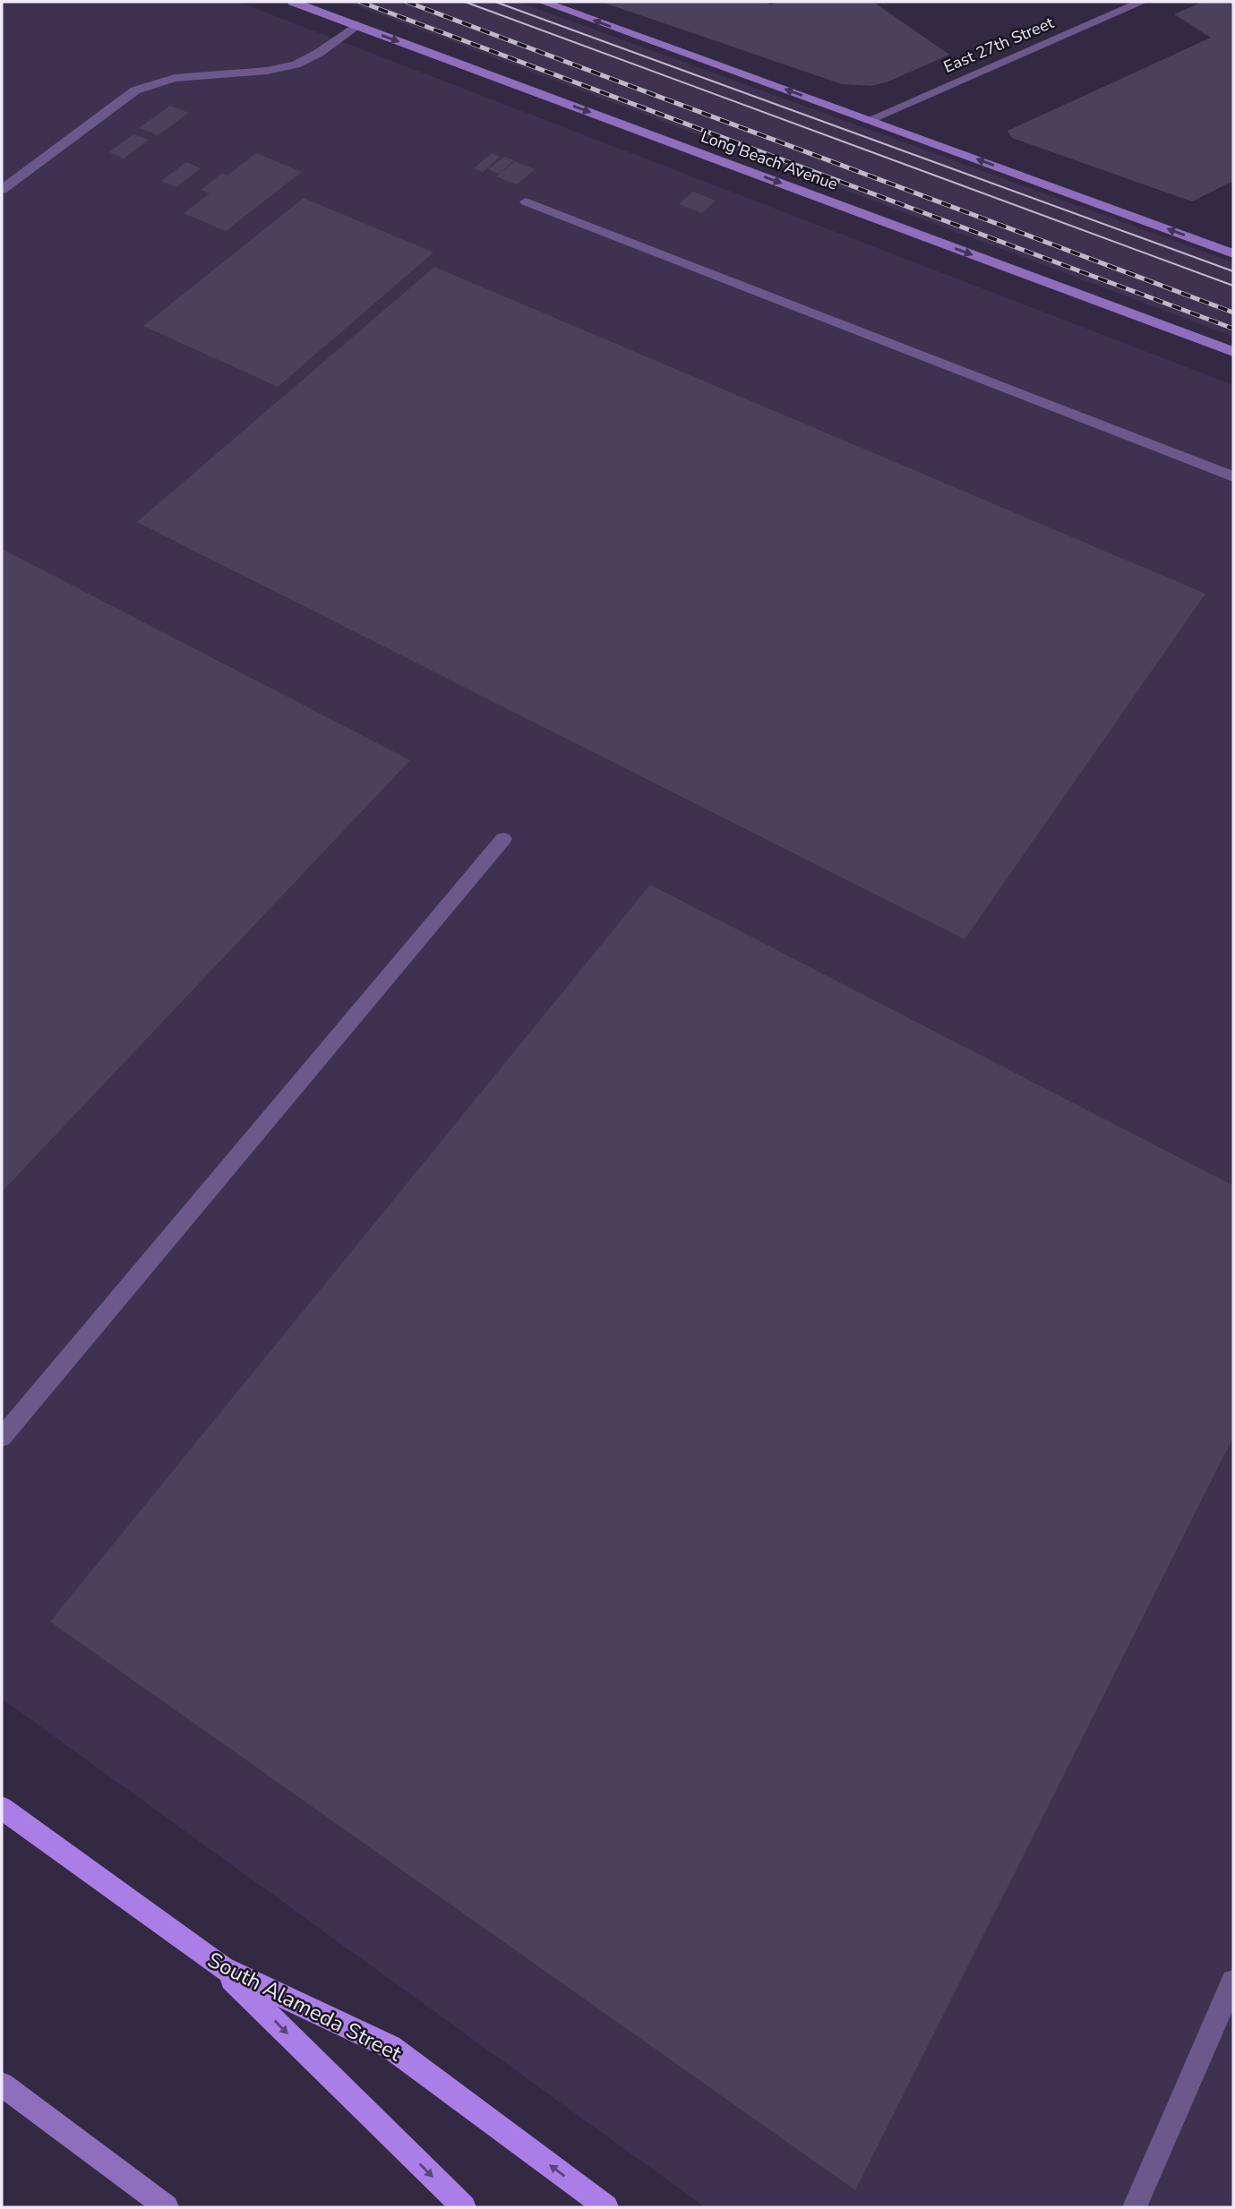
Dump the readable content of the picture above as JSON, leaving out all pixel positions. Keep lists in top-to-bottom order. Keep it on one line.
{"streets":{"main road":["Long Beach Avenue","South Alameda Street"],"street":["East 27th Street"]}}
